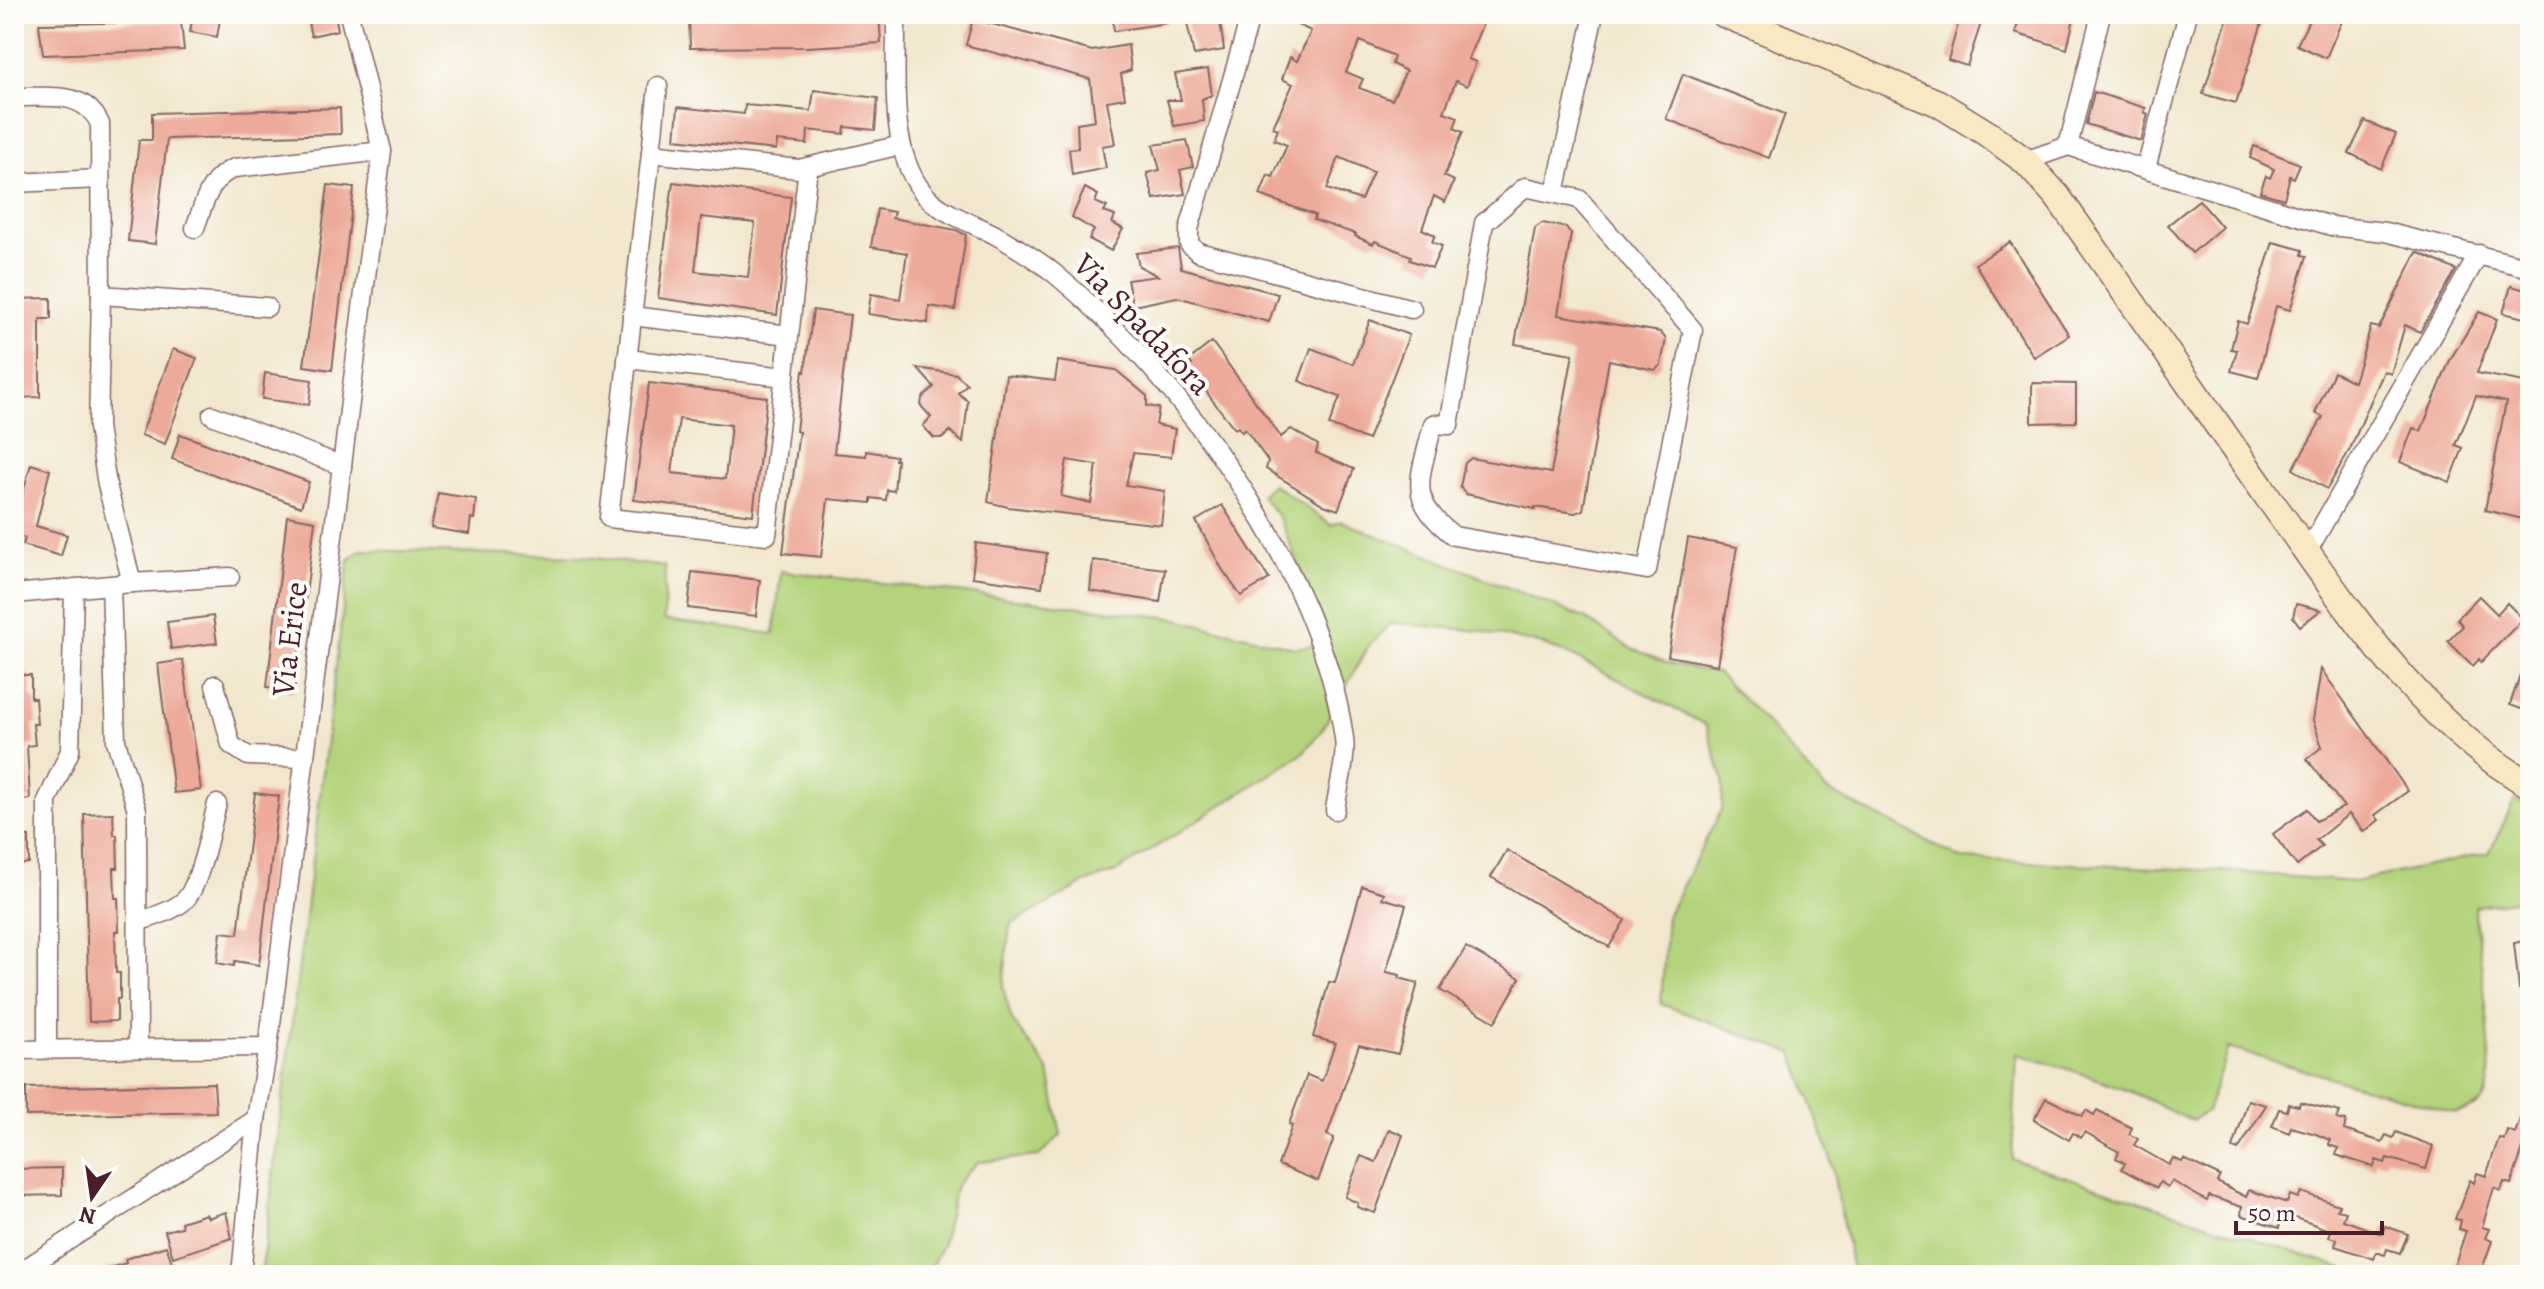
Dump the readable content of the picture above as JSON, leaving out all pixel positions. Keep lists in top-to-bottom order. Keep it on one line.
{"streets":{"street":["Via Spadafora","Via Erice"]},"scale_bar":"50 m","north":"bottom"}
